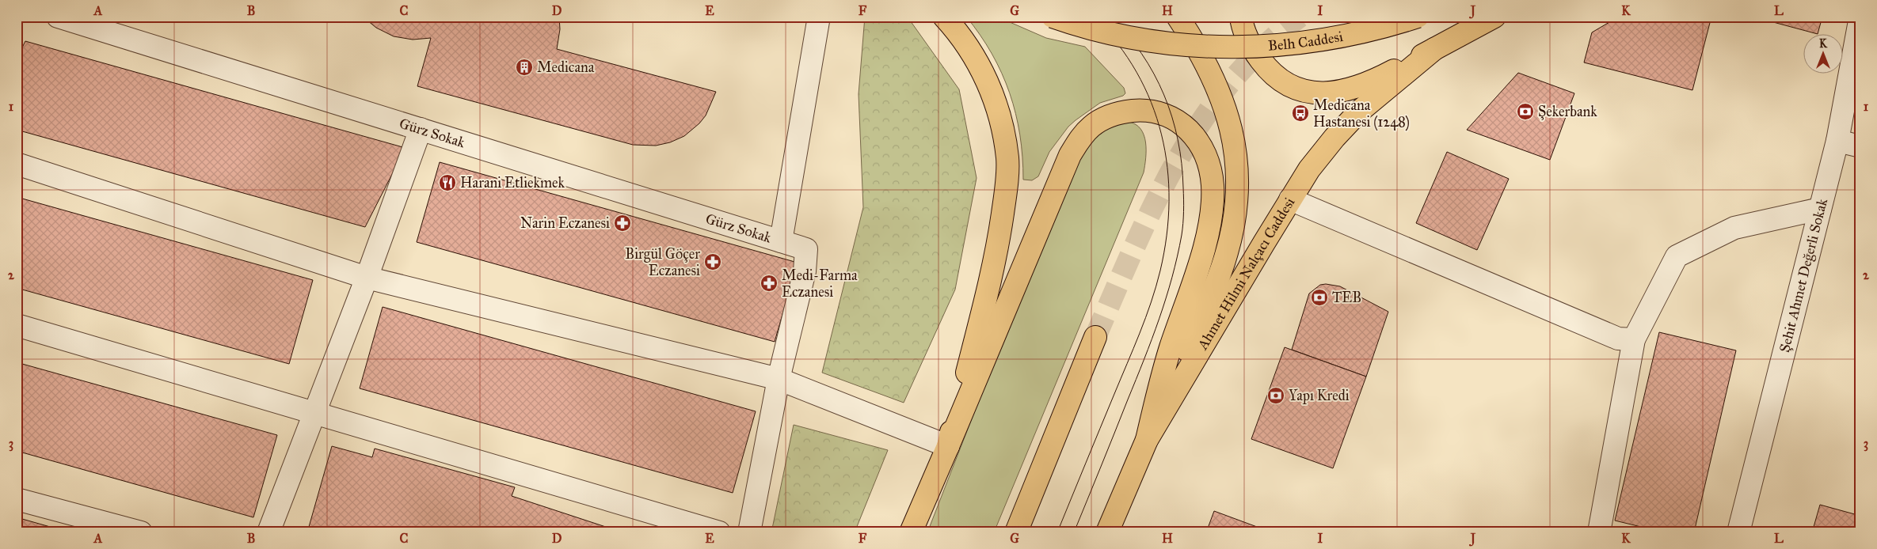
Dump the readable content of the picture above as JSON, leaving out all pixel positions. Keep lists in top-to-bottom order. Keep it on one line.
{"streets":{"main road":["Belh Caddesi","Ahmet Hilmi Nalçacı Caddesi"],"street":["Gürz Sokak","Şehit Ahmet Değerli Sokak"]},"places":{"building":["Medicana"],"bank":["Şekerbank","TEB","Yapı Kredi"],"bus stop":["Medicana Hastanesi (1248)"],"restaurant":["Harani Etliekmek"],"pharmacy":["Narin Eczanesi","Birgül Göçer Eczanesi","Medi-Farma Eczanesi"]},"north":"top","grid":{"columns":["A","B","C","D","E","F","G","H","I","J","K","L"],"rows":["1","2","3"]}}
